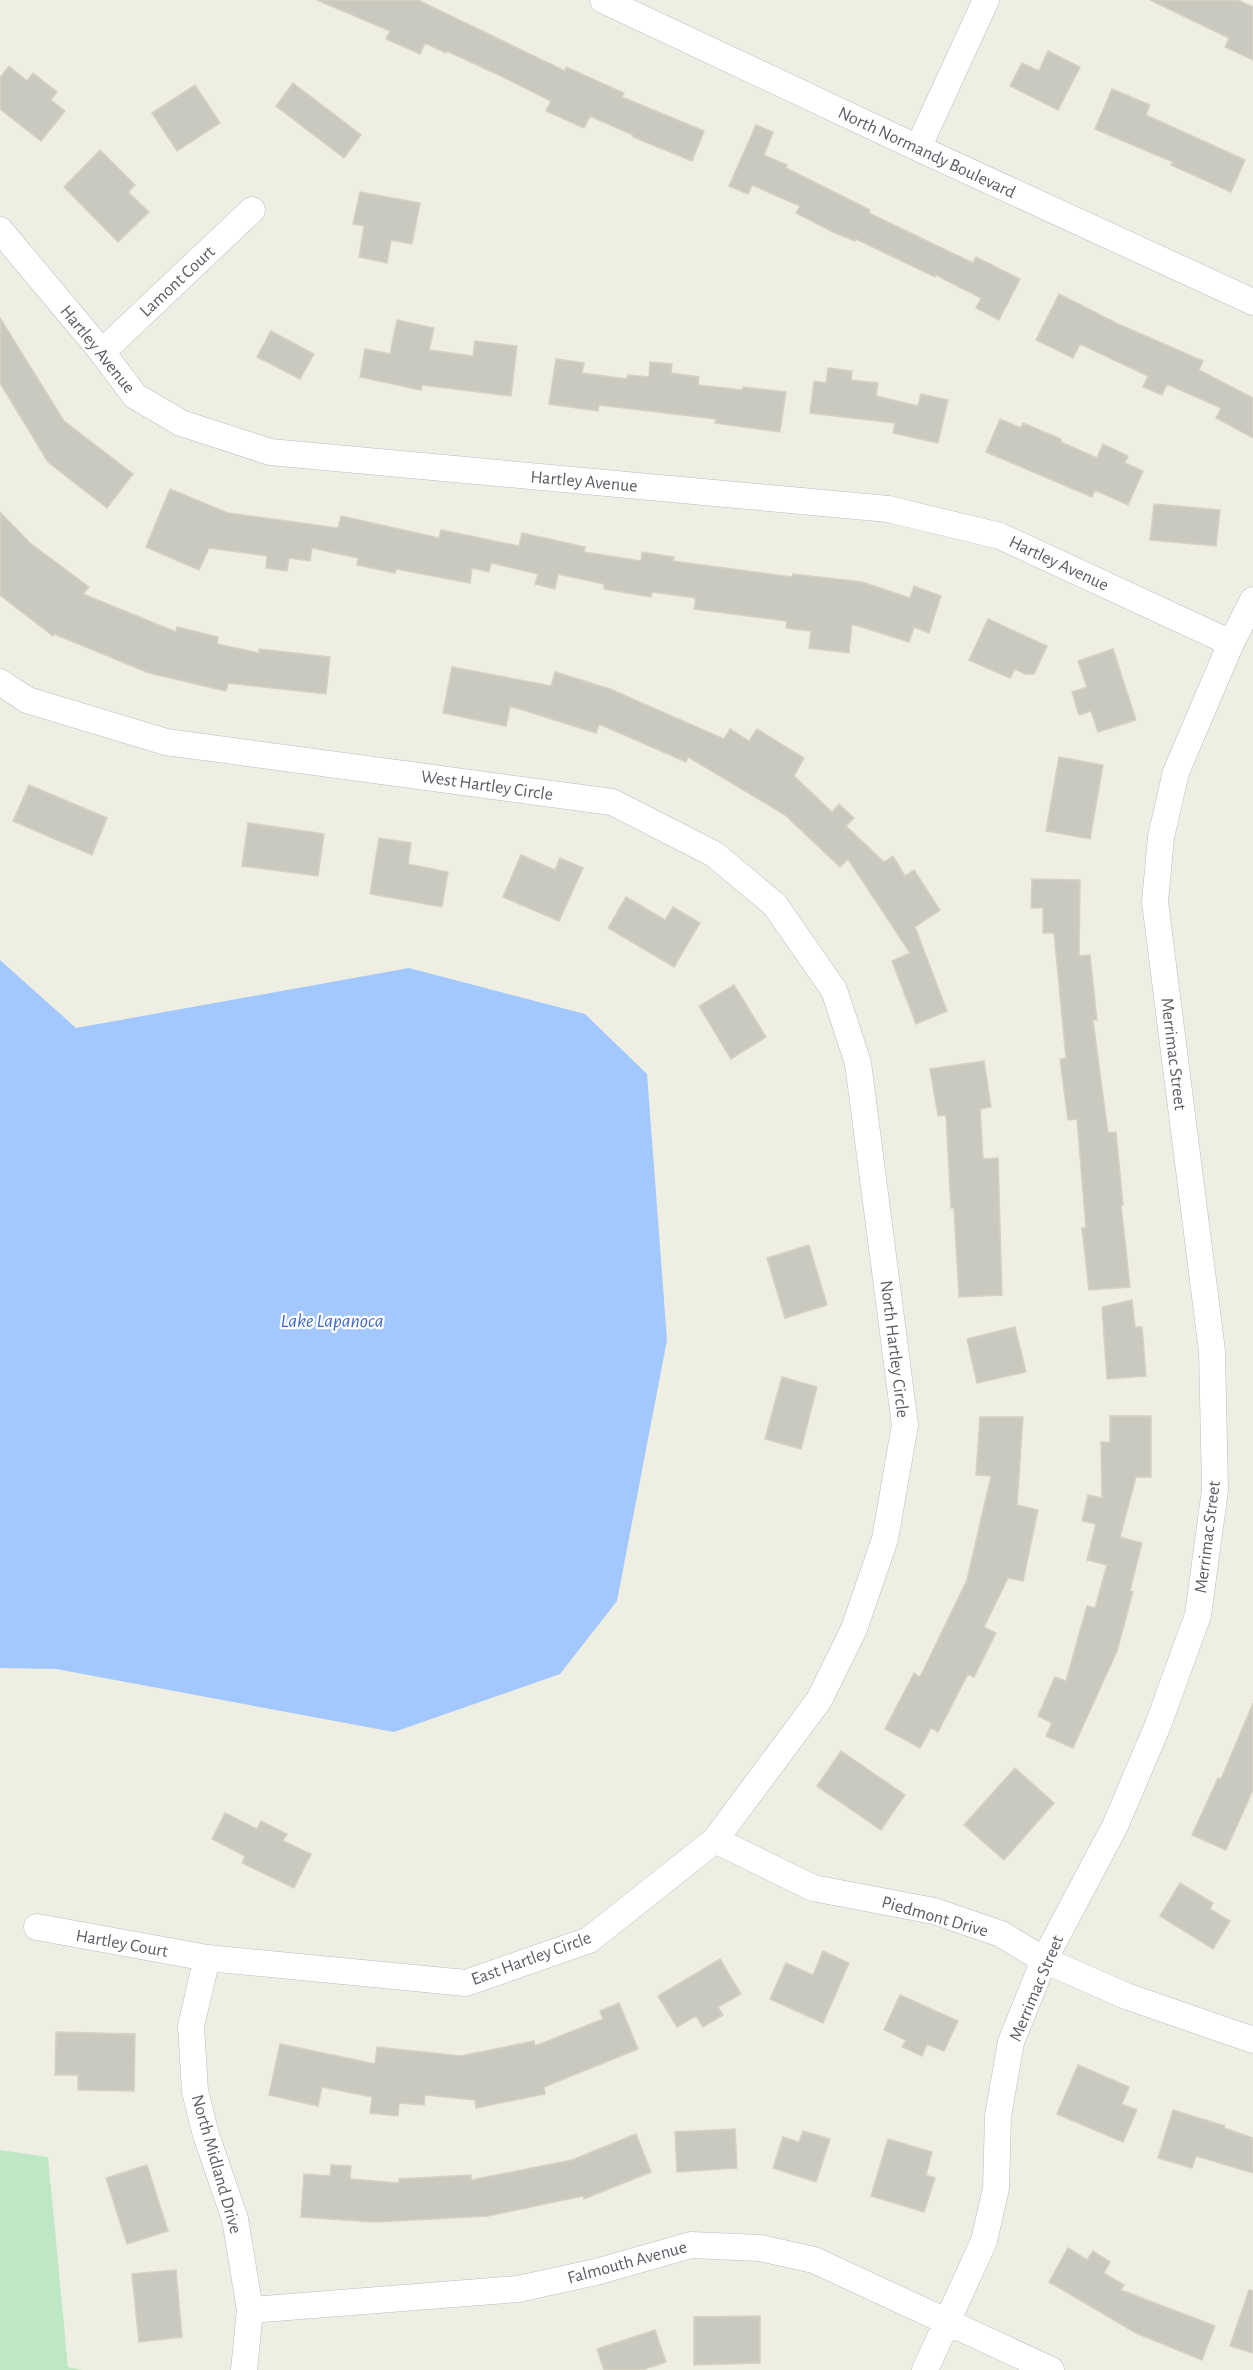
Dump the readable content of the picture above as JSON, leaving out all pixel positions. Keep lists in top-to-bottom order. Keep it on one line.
{"streets":{"street":["North Normandy Boulevard","Lamont Court","Hartley Avenue","West Hartley Circle","Merrimac Street","North Hartley Circle","Piedmont Drive","Hartley Court","East Hartley Circle","North Midland Drive","Falmouth Avenue"]},"crossings":[["Lamont Court","Hartley Avenue"],["Hartley Avenue","Merrimac Street"],["West Hartley Circle","North Hartley Circle"],["Merrimac Street","Piedmont Drive"],["Merrimac Street","Falmouth Avenue"],["North Hartley Circle","Piedmont Drive"],["North Hartley Circle","East Hartley Circle"],["Piedmont Drive","East Hartley Circle"],["Hartley Court","East Hartley Circle"],["Hartley Court","North Midland Drive"],["East Hartley Circle","North Midland Drive"],["North Midland Drive","Falmouth Avenue"]],"water":["Lake Lapanoca"]}
